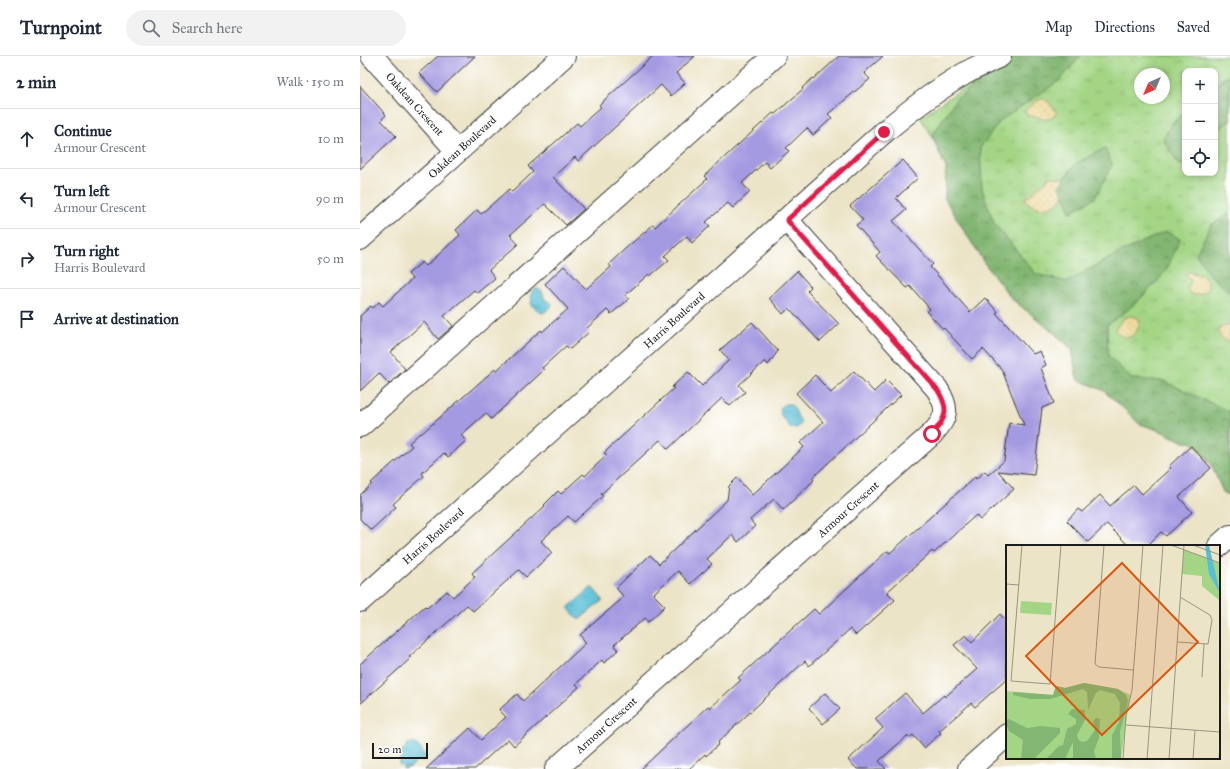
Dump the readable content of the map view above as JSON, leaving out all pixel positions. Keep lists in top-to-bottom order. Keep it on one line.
{"streets":{"street":["Oakdean Crescent","Oakdean Boulevard","Harris Boulevard","Armour Crescent"]},"crossings":[["Oakdean Crescent","Oakdean Boulevard"],["Harris Boulevard","Armour Crescent"]],"scale_bar":"20 m","north":"bottom left","page":{"header":"Turnpoint","search":"Search here","nav":["Map","Directions","Saved"],"heading":["2 min","Walk · 150 m"],"map_buttons":["+","−"],"list":[["Continue","Armour Crescent","10 m"],["Turn left","Armour Crescent","90 m"],["Turn right","Harris Boulevard","50 m"],"Arrive at destination"],"scale":"20 m"}}
